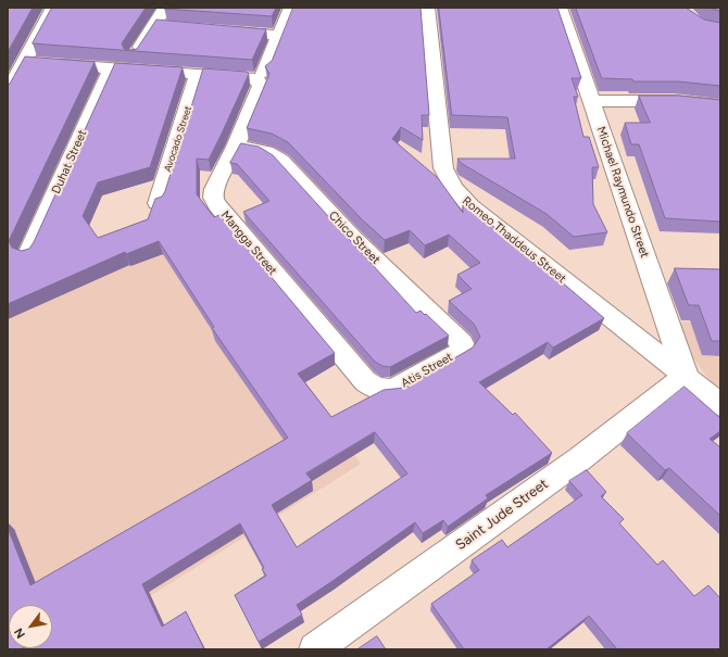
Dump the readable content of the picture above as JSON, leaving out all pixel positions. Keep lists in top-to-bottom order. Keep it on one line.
{"streets":{"street":["Avocado Street","Duhat Street","Michael Raymundo Street","Chico Street","Romeo Thaddeus Street","Mangga Street","Atis Street","Saint Jude Street"]},"crossings":[["Michael Raymundo Street","Romeo Thaddeus Street"],["Michael Raymundo Street","Saint Jude Street"],["Chico Street","Mangga Street"],["Chico Street","Atis Street"],["Romeo Thaddeus Street","Saint Jude Street"],["Mangga Street","Atis Street"]],"north":"bottom left"}
